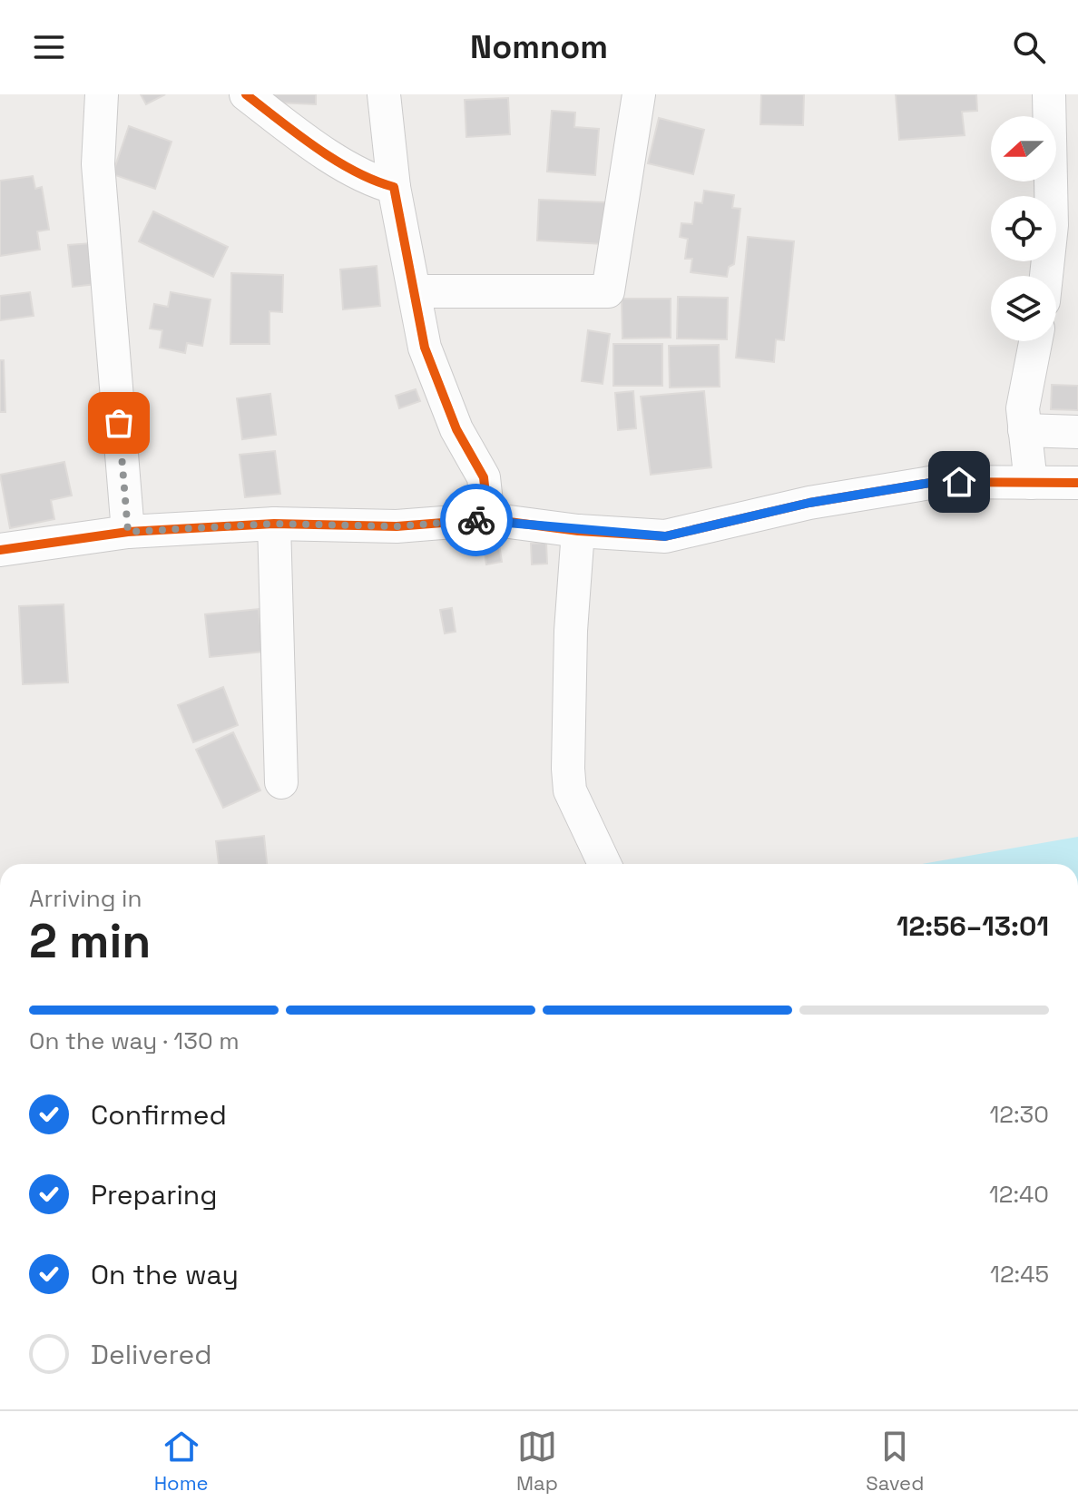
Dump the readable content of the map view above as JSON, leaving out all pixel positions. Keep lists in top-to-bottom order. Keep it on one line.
{"north":"left","page":{"header":"Nomnom","heading":["2 min","Arriving in","12:56–13:01"],"bar":"On the way · 130 m","list":[["Confirmed","12:30"],["Preparing","12:40"],["On the way","12:45"],"Delivered"],"tabs":["Home","Map","Saved"]}}
